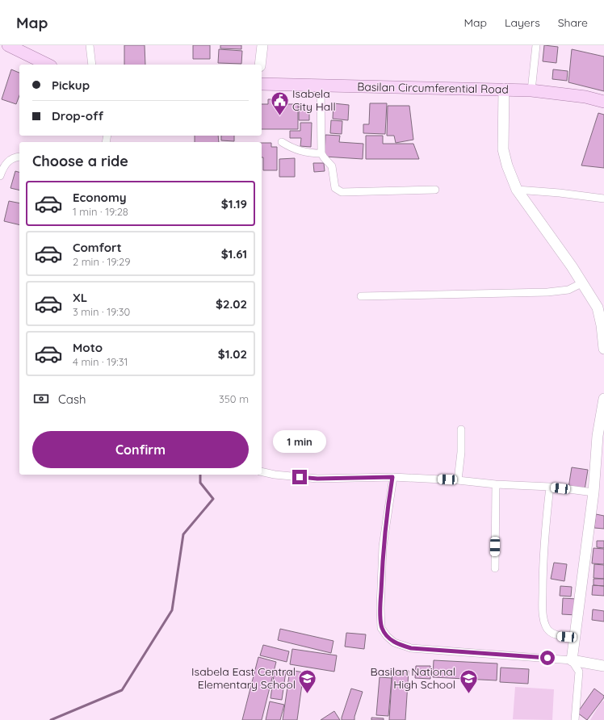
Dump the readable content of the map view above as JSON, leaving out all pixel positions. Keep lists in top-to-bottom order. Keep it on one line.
{"streets":{"main road":["Basilan Circumferential Road"]},"places":{"public building":["Isabela City Hall"],"school or university":["Isabela East Central Elementary School","Basilan National High School"]},"page":{"header":"Map","nav":["Map","Layers","Share"],"banner":["Pickup","Drop-off"],"heading":"Choose a ride","list":[{"name":"Economy","note":"1 min · 19:28","value":"$1.19"},{"name":"Comfort","note":"2 min · 19:29","value":"$1.61"},{"name":"XL","note":"3 min · 19:30","value":"$2.02"},{"name":"Moto","note":"4 min · 19:31","value":"$1.02"}],"pay":["Cash","350 m"],"buttons":"Confirm","bubble":"1 min"}}
